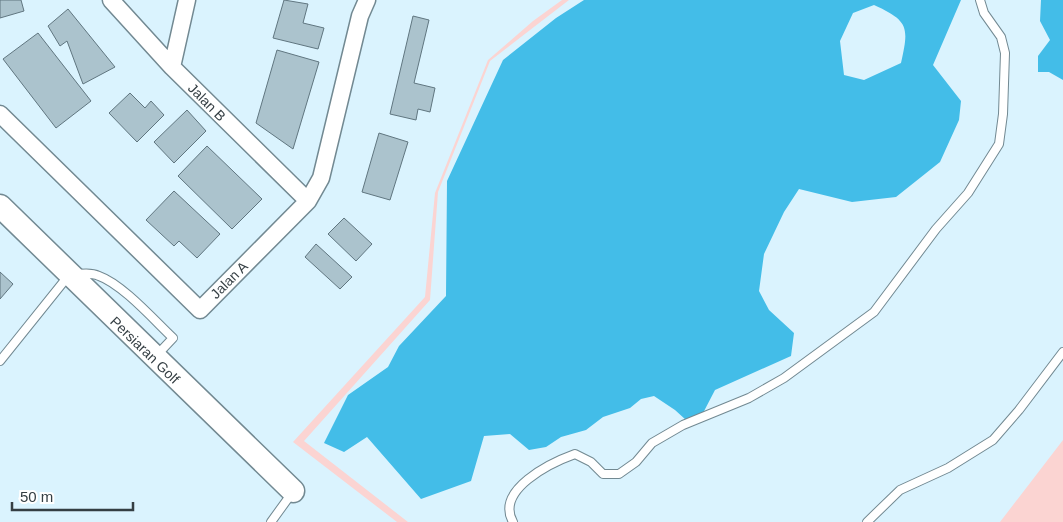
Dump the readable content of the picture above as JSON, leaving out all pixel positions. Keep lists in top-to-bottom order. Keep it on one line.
{"streets":{"street":["Jalan B","Jalan A","Persiaran Golf"]},"crossings":[["Jalan B","Jalan A"]],"scale_bar":"50 m"}
